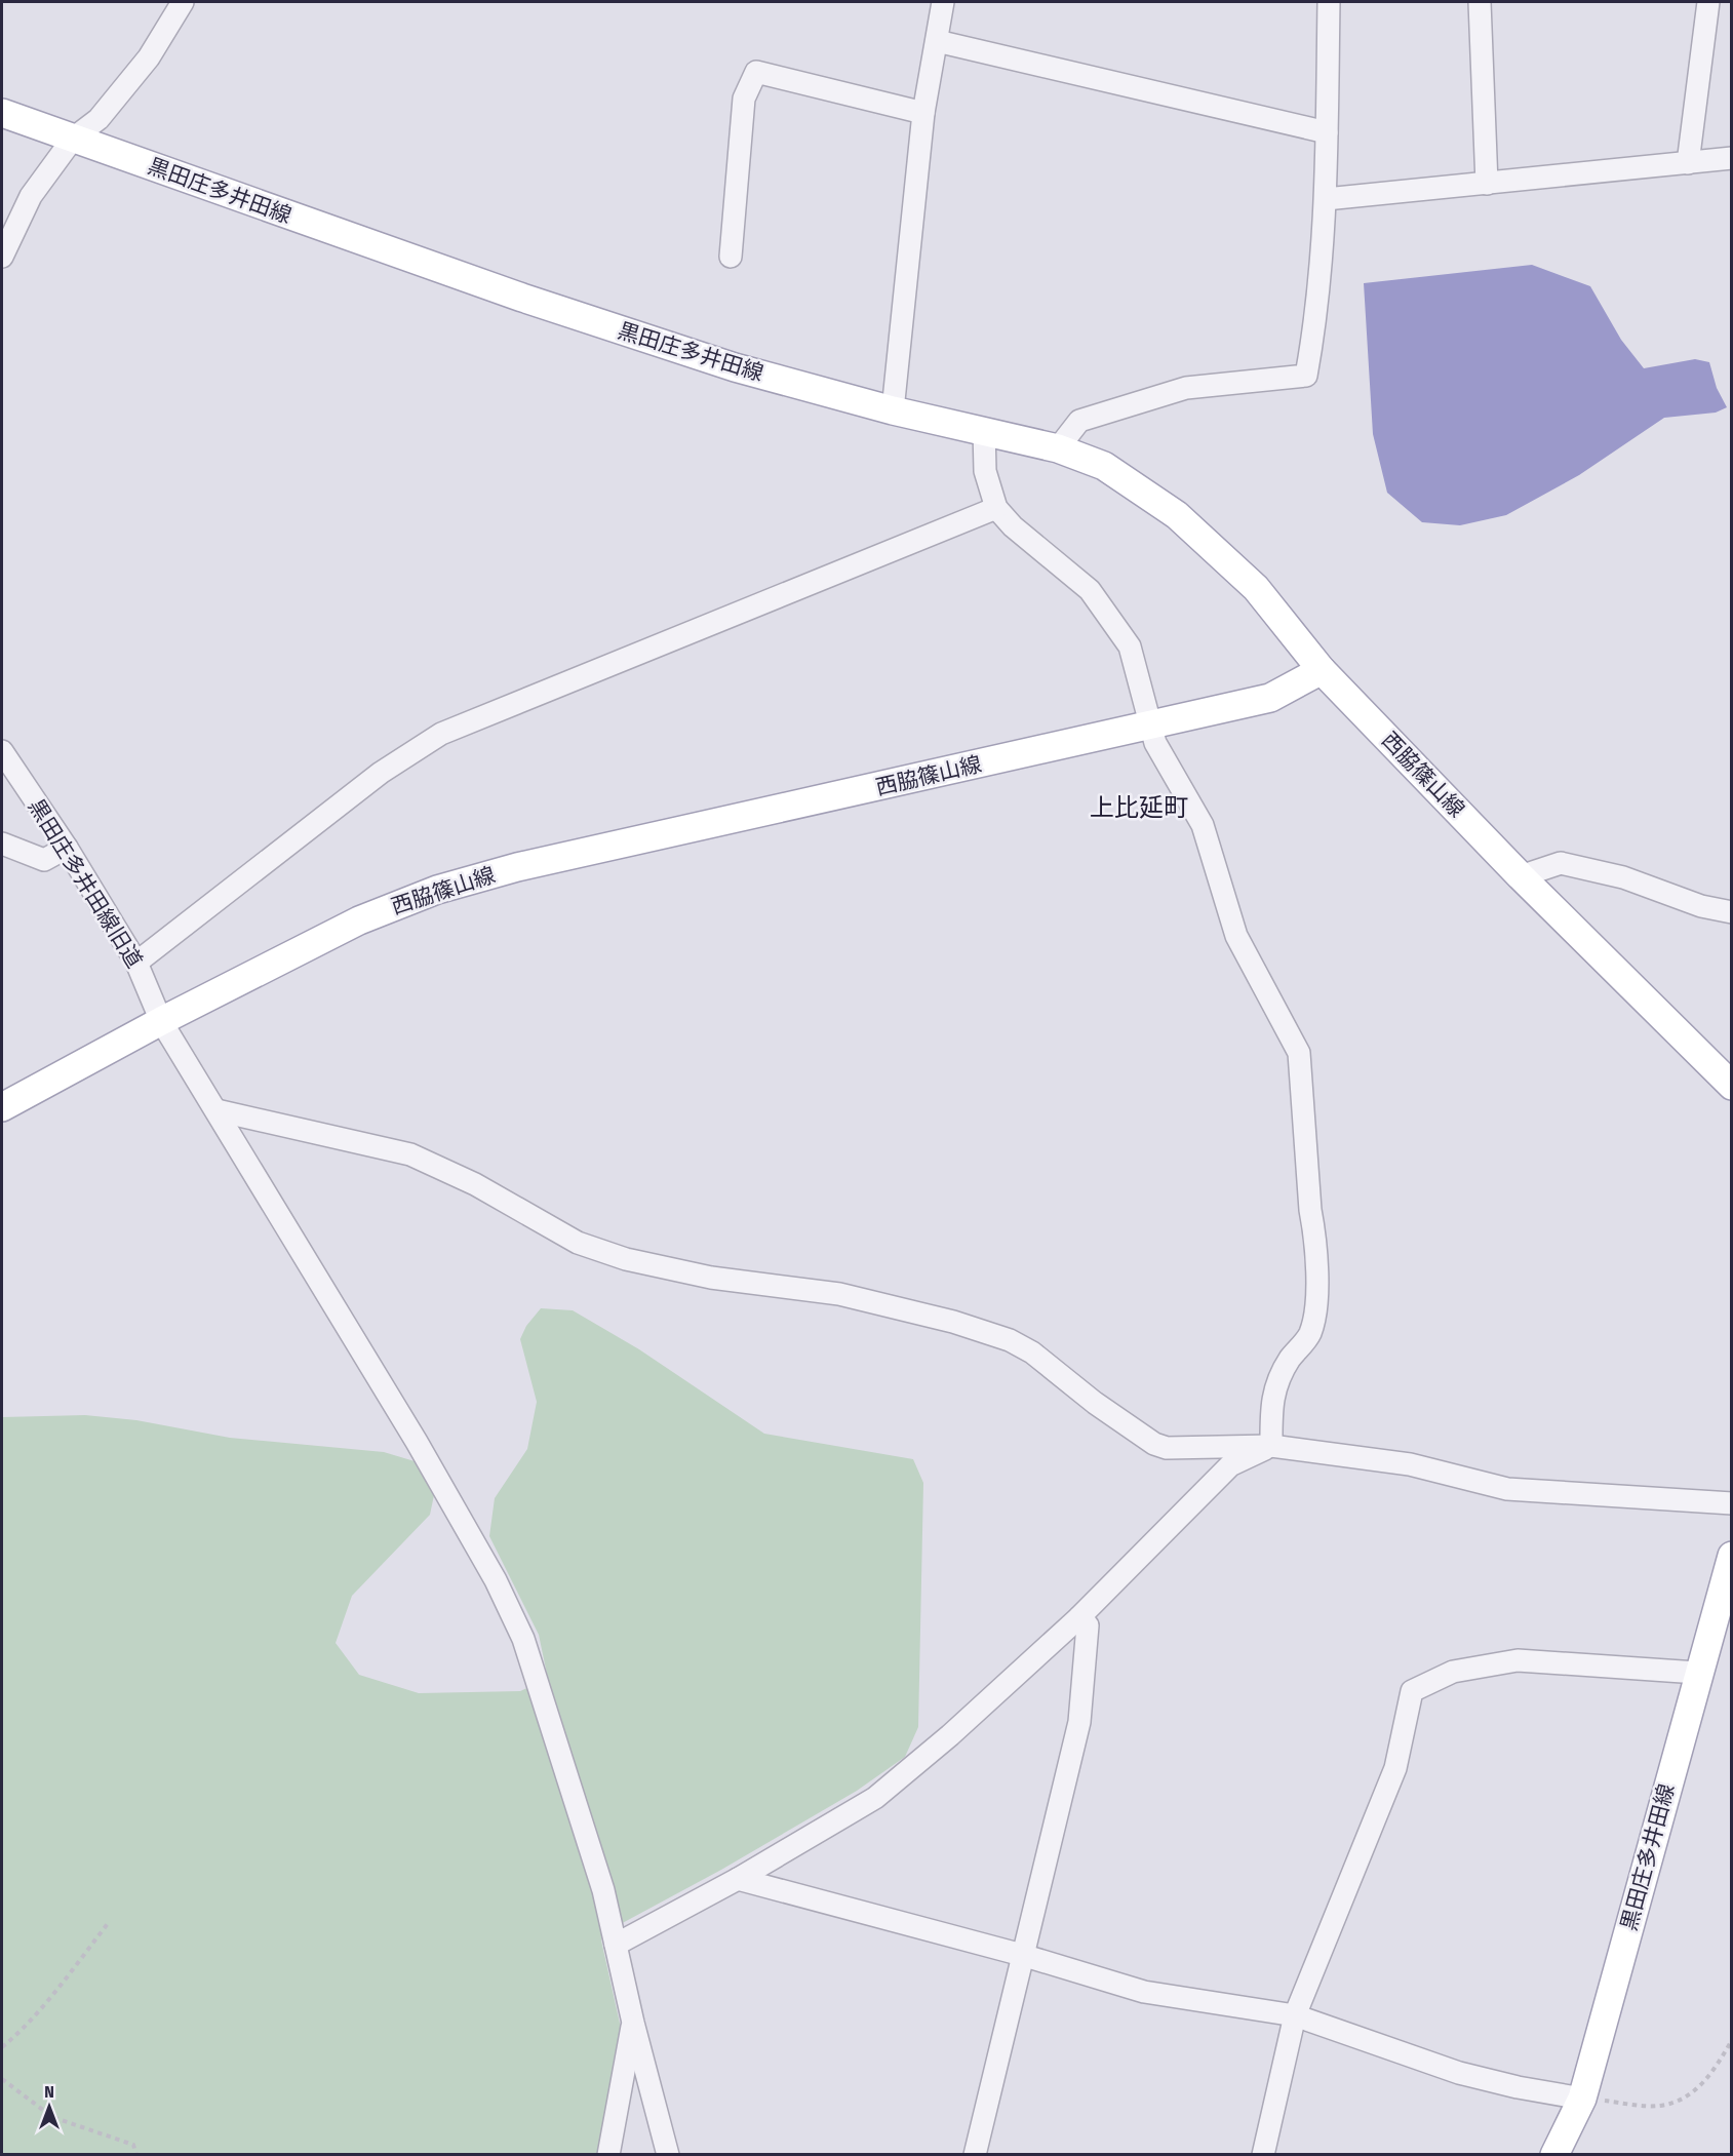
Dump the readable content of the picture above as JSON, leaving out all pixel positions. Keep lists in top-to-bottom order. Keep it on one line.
{"streets":{"main road":["黒田庄多井田線","西脇篠山線"],"street":["黒田庄多井田線旧道"]},"crossings":[["黒田庄多井田線","西脇篠山線"],["西脇篠山線","黒田庄多井田線旧道"]],"districts":["上比延町"],"north":"top"}
